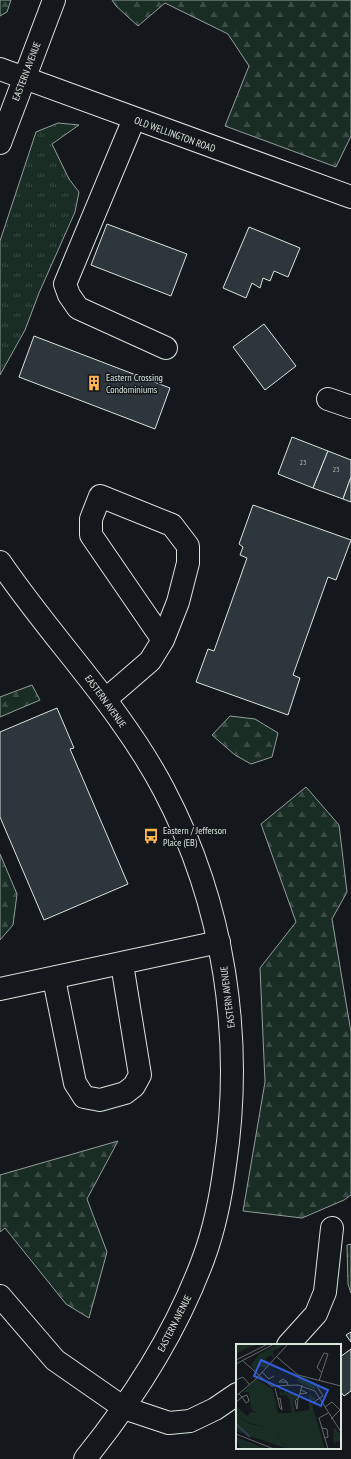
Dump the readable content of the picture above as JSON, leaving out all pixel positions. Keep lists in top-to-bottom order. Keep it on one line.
{"streets":{"street":["EASTERN AVENUE","OLD WELLINGTON ROAD"]},"crossings":[["EASTERN AVENUE","OLD WELLINGTON ROAD"]],"places":{"building":["Eastern Crossing Condominiums"],"bus stop":["Eastern / Jefferson Place (EB)"]},"house_numbers":["23","23"]}
